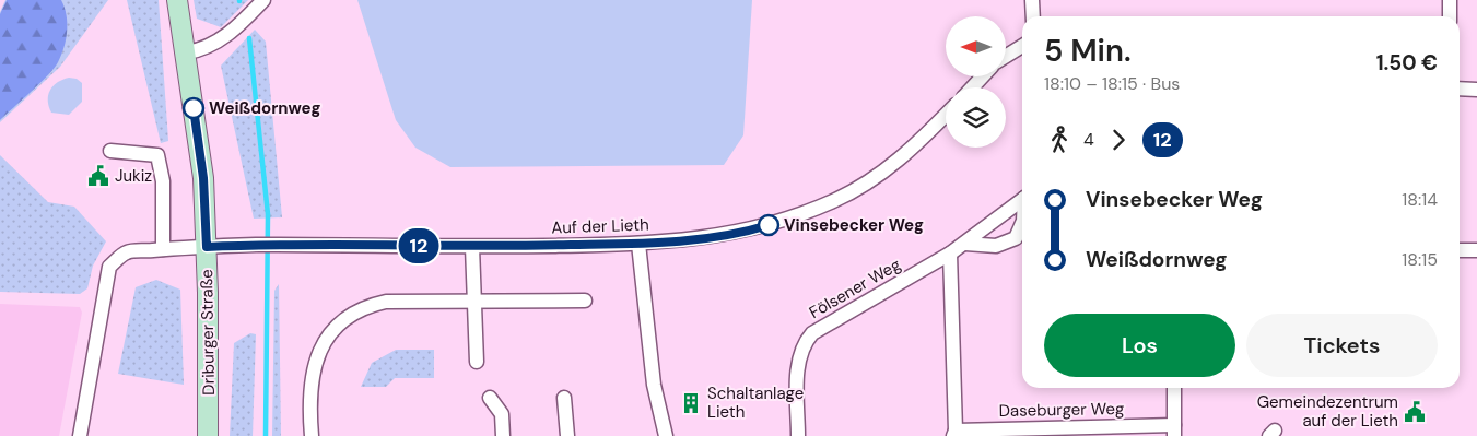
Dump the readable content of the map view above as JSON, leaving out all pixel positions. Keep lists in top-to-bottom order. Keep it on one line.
{"streets":{"main road":["Driburger Straße"],"street":["Auf der Lieth","Fölsener Weg","Daseburger Weg"]},"crossings":[["Auf der Lieth","Driburger Straße"]],"places":{"other":["Weißdornweg","Vinsebecker Weg"],"public building":["Jukiz","Gemeindezentrum auf der Lieth"],"building":["Schaltanlage Lieth"]},"lines":["bus line 12"],"north":"left","page":{"on_map":"12","heading":["5 Min.","18:10 – 18:15 · Bus","1.50 €"],"legs":["4","12"],"list":[{"name":"Vinsebecker Weg","value":"18:14"},{"name":"Weißdornweg","value":"18:15"}],"buttons":["Los","Tickets"]}}
